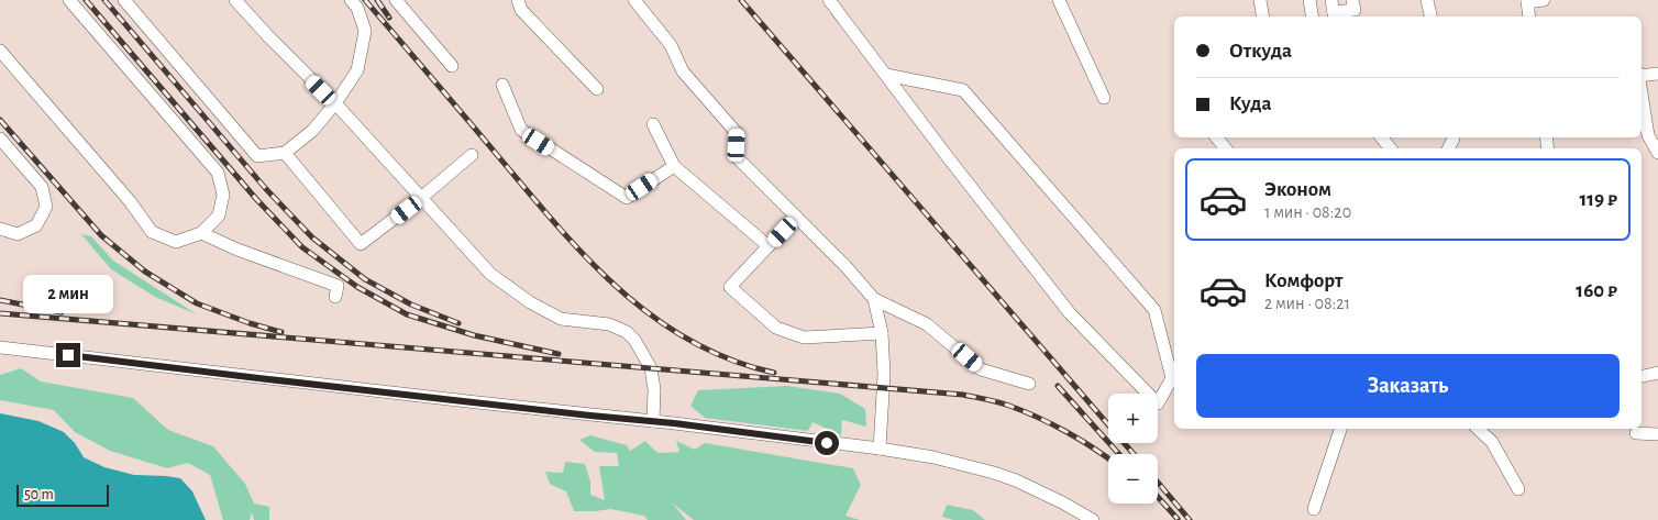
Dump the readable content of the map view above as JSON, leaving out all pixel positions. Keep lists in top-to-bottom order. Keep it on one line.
{"scale_bar":"50 m","page":{"banner":["Откуда","Куда"],"list":[{"name":"Эконом","note":"1 мин · 08:20","value":"119 ₽"},{"name":"Комфорт","note":"2 мин · 08:21","value":"160 ₽"}],"bubble":"2 мин","buttons":"Заказать","map_buttons":["+","−"],"scale":"50 m"}}
